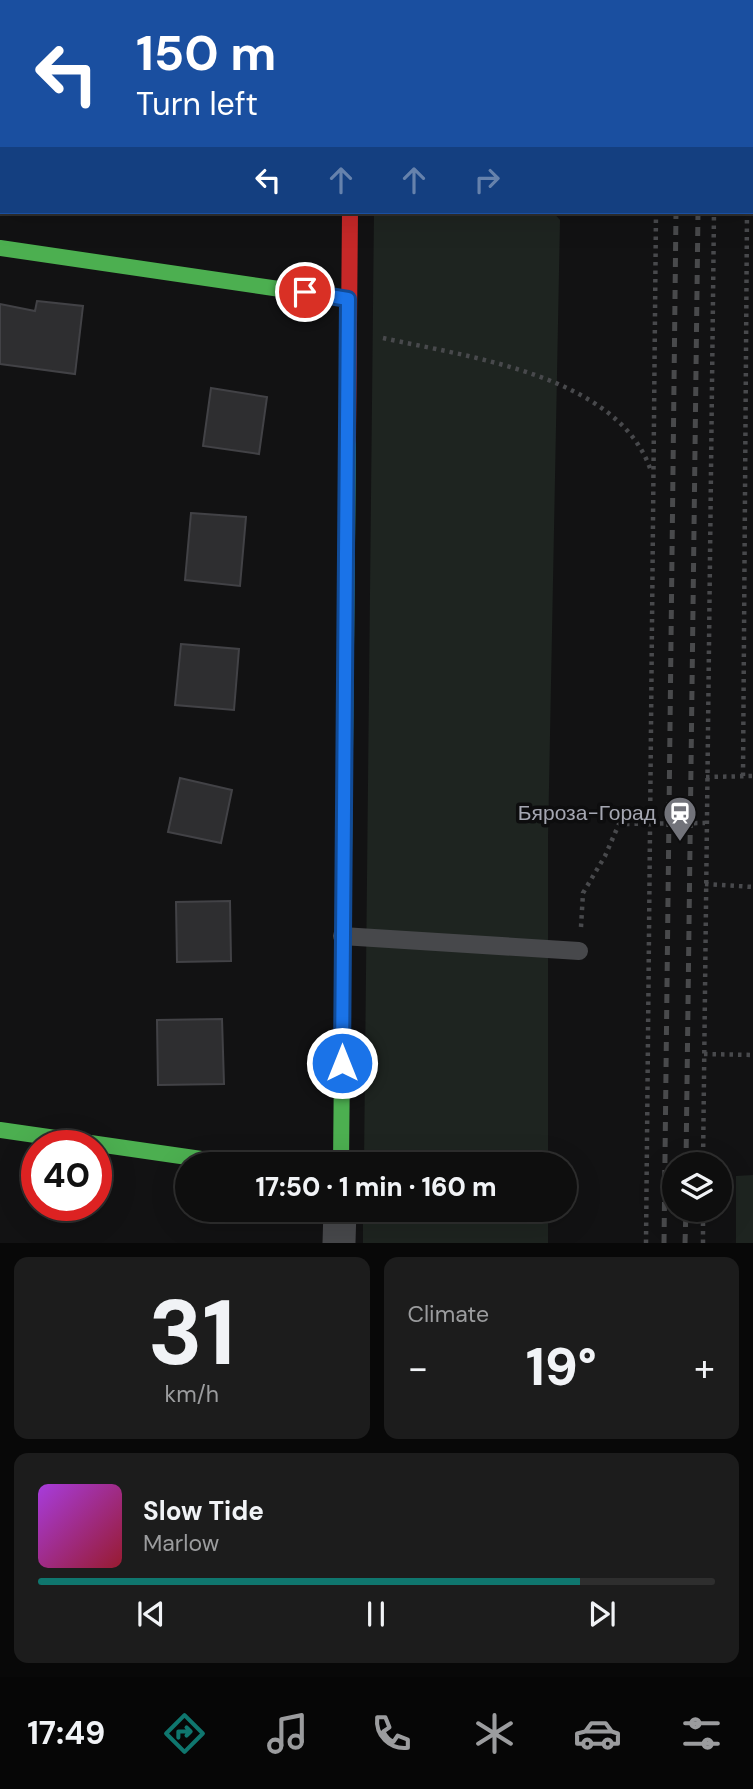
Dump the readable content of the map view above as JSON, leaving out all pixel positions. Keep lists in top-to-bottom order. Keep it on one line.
{"places":{"station":["Бяроза-Горад"]},"page":{"turn":["150 m","Turn left"],"limit":"40","trip":"17:50 · 1 min · 160 m","tile":[["31","km/h"],"Climate"],"heat":["−","19°","+"],"song":["Slow Tide","Marlow"],"tabs":"17:49"}}
